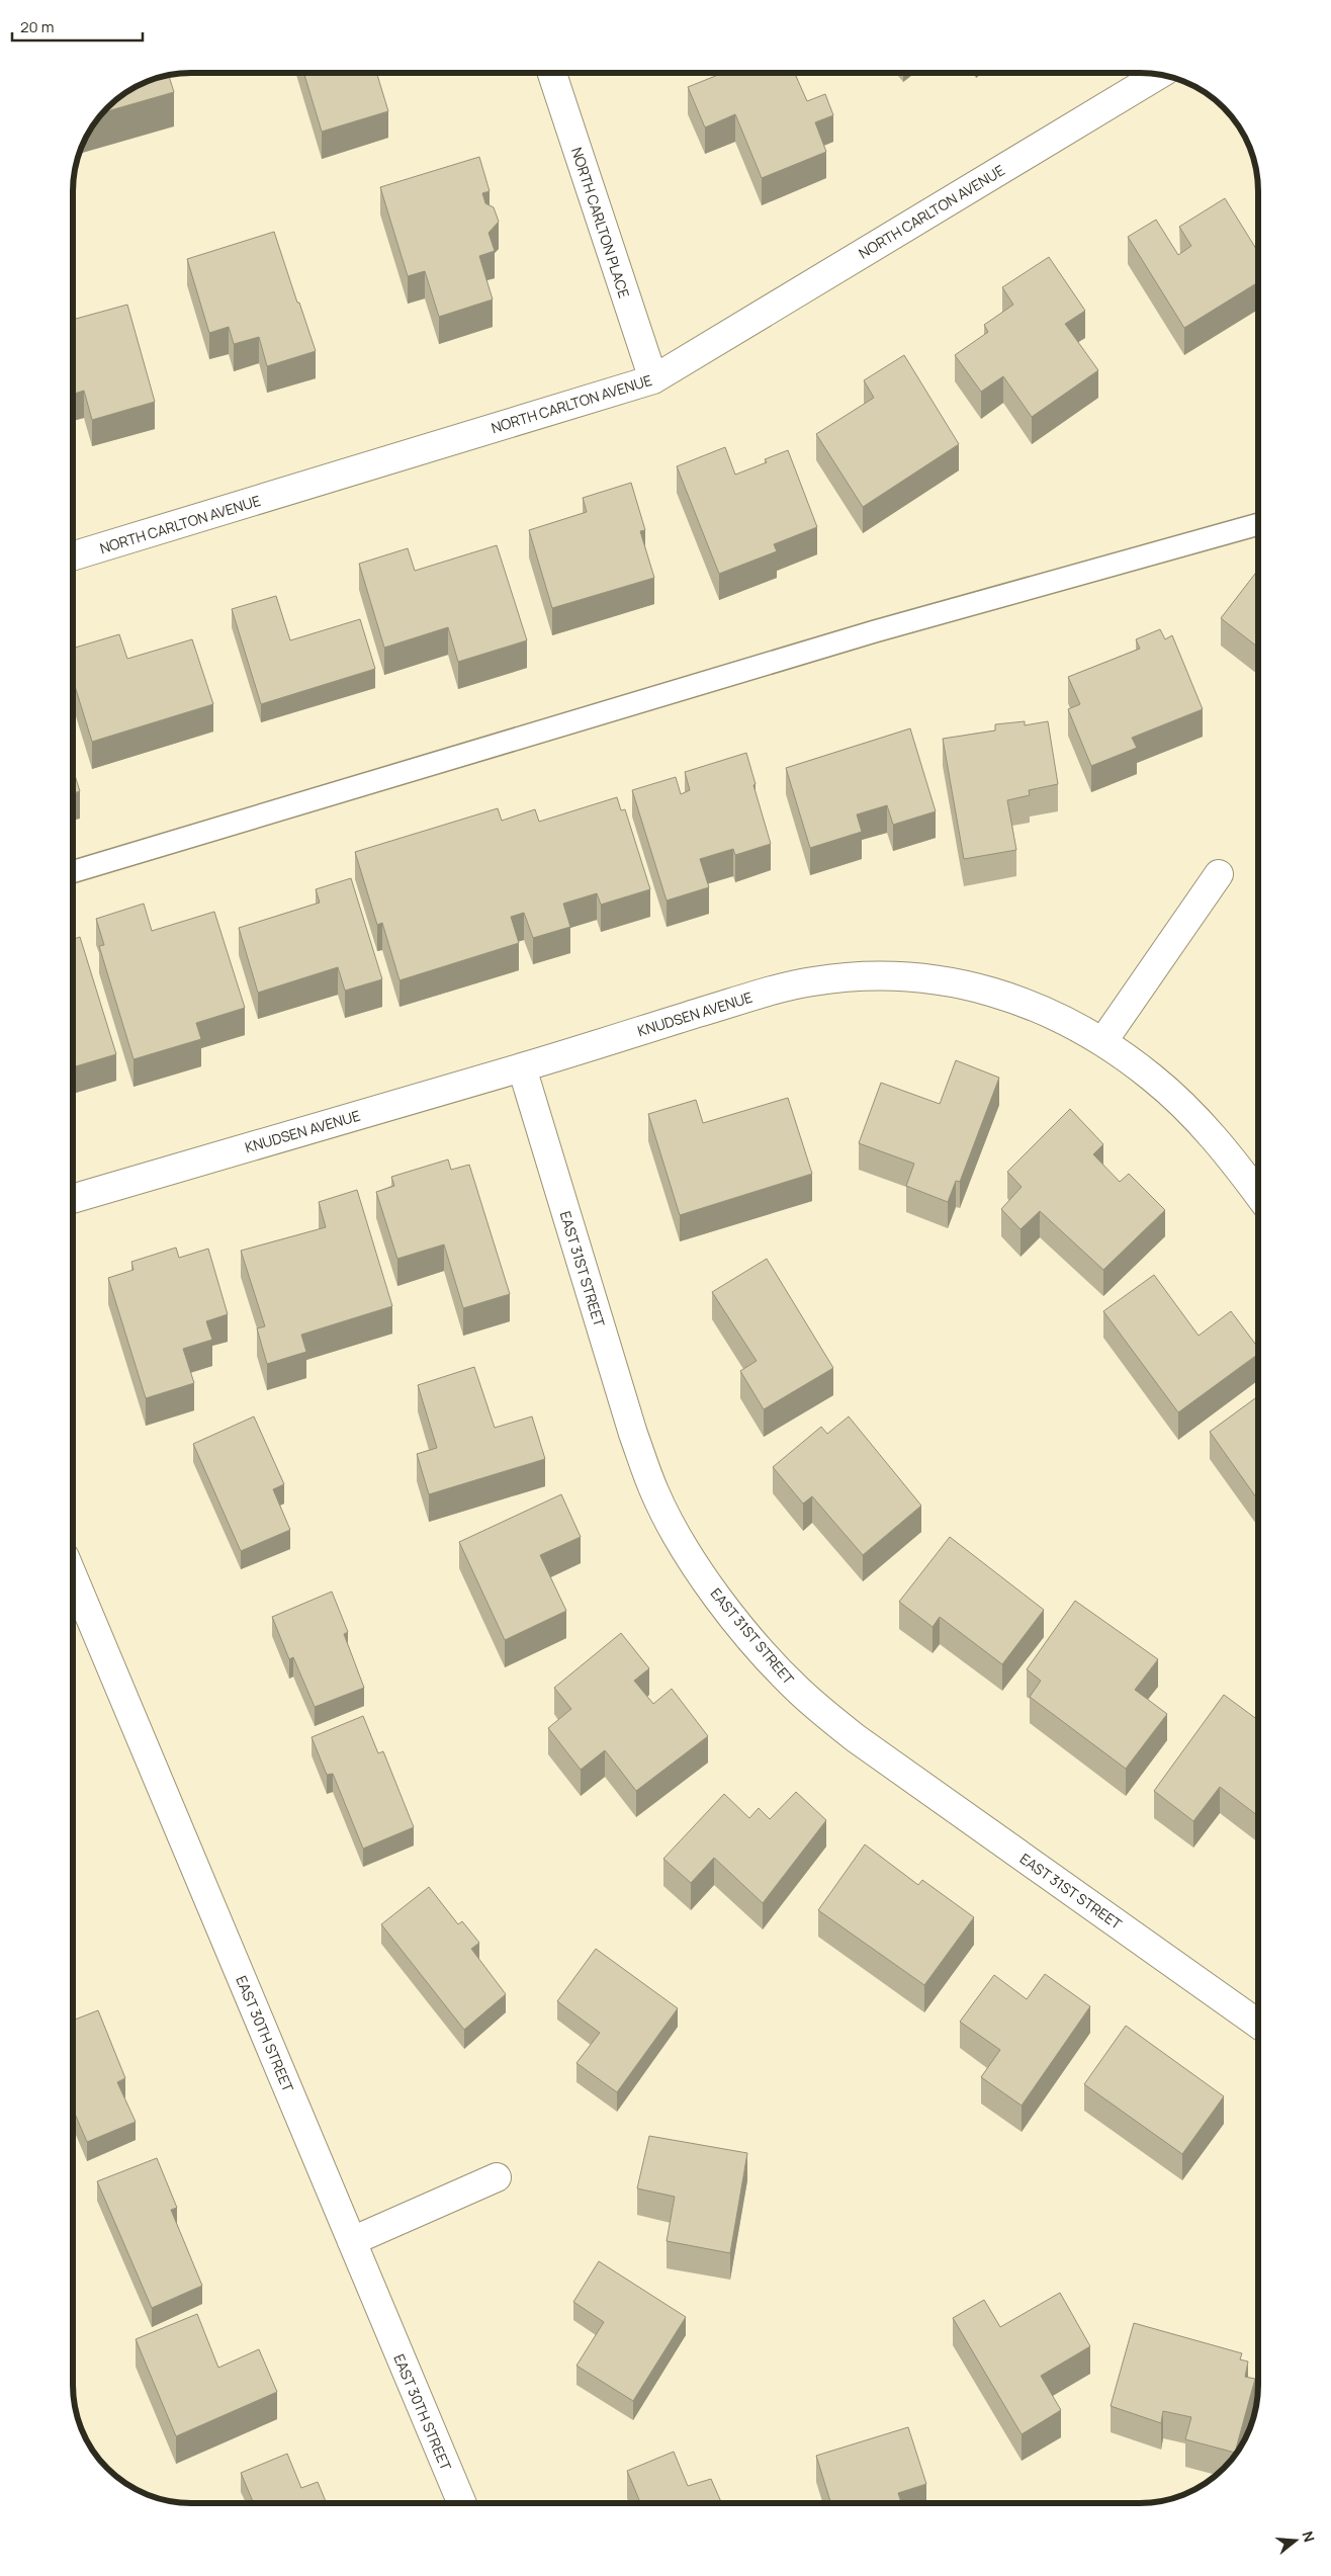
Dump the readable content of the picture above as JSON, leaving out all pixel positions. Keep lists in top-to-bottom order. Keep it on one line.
{"streets":{"street":["NORTH CARLTON AVENUE","NORTH CARLTON PLACE","KNUDSEN AVENUE","EAST 31ST STREET","EAST 30TH STREET"]},"crossings":[["NORTH CARLTON AVENUE","NORTH CARLTON PLACE"],["KNUDSEN AVENUE","EAST 31ST STREET"]],"scale_bar":"20 m","north":"right"}
